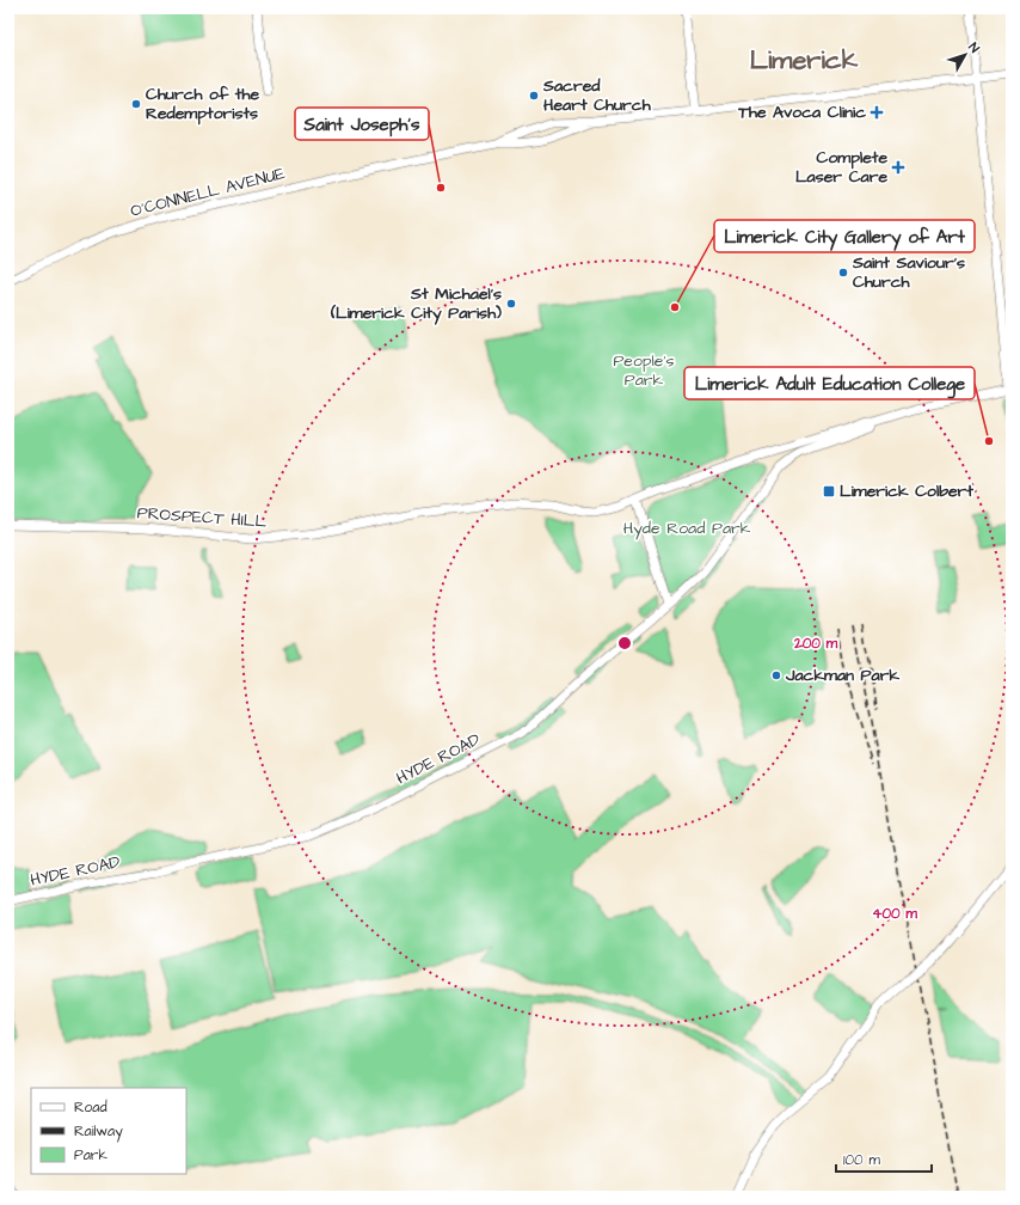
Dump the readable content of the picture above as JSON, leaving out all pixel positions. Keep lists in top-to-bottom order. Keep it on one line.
{"streets":{"main road":["O'CONNELL AVENUE","PROSPECT HILL","HYDE ROAD"]},"crossings":[["PROSPECT HILL","HYDE ROAD"]],"districts":["Limerick"],"parks":["People's Park","Hyde Road Park"],"places":{"other":["Sacred Heart Church","Church of the Redemptorists","Saint Joseph's","Saint Saviour's Church","St Michael's (Limerick City Parish)","Limerick City Gallery of Art","Limerick Adult Education College","Jackman Park"],"health":["The Avoca Clinic","Complete Laser Care"],"transit":["Limerick Colbert"]},"legend":["Road","Railway","Park"],"scale_bar":"100 m","north":"top right","rings":["200 m","400 m"]}
